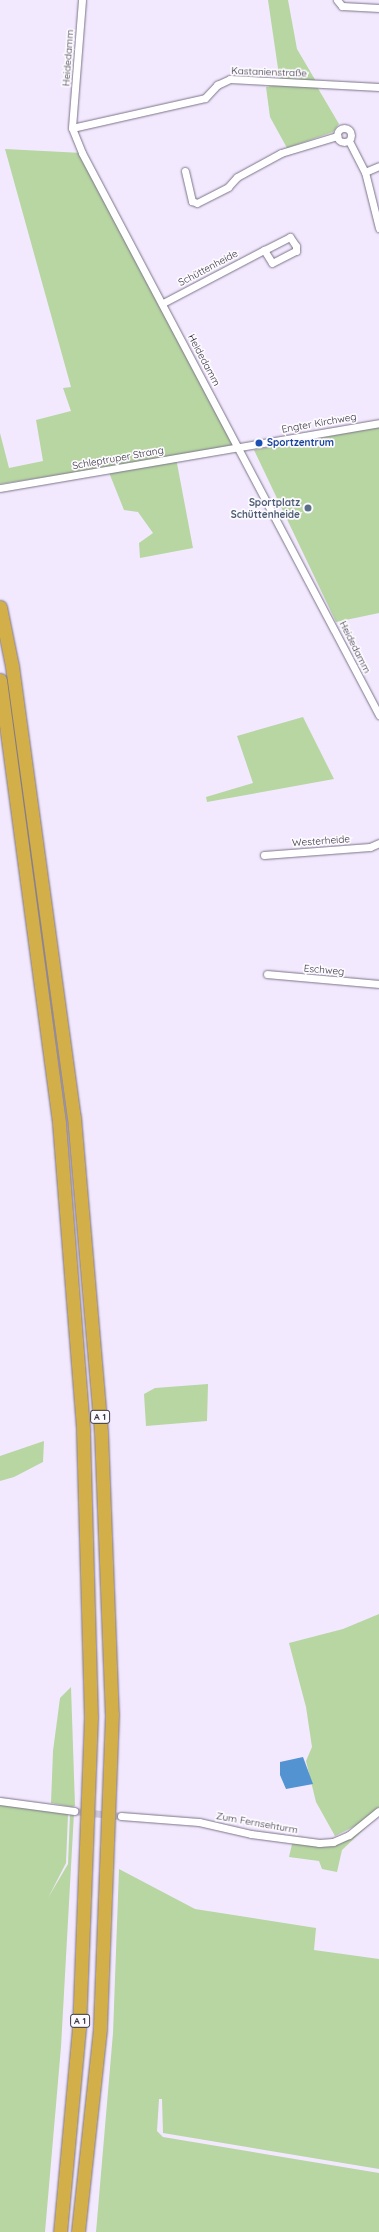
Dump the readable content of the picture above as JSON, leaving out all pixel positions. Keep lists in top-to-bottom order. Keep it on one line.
{"streets":{"highway":["A 1"],"street":["Heidedamm","Kastanienstraße","Schüttenheide","Engter Kirchweg","Schleptruper Strang","Westerheide","Eschweg","Zum Fernsehturm"]},"crossings":[["Heidedamm","Kastanienstraße"],["Heidedamm","Schüttenheide"],["Heidedamm","Engter Kirchweg"],["Heidedamm","Schleptruper Strang"],["Engter Kirchweg","Schleptruper Strang"]],"places":["Sportzentrum","Sportplatz Schüttenheide"]}
